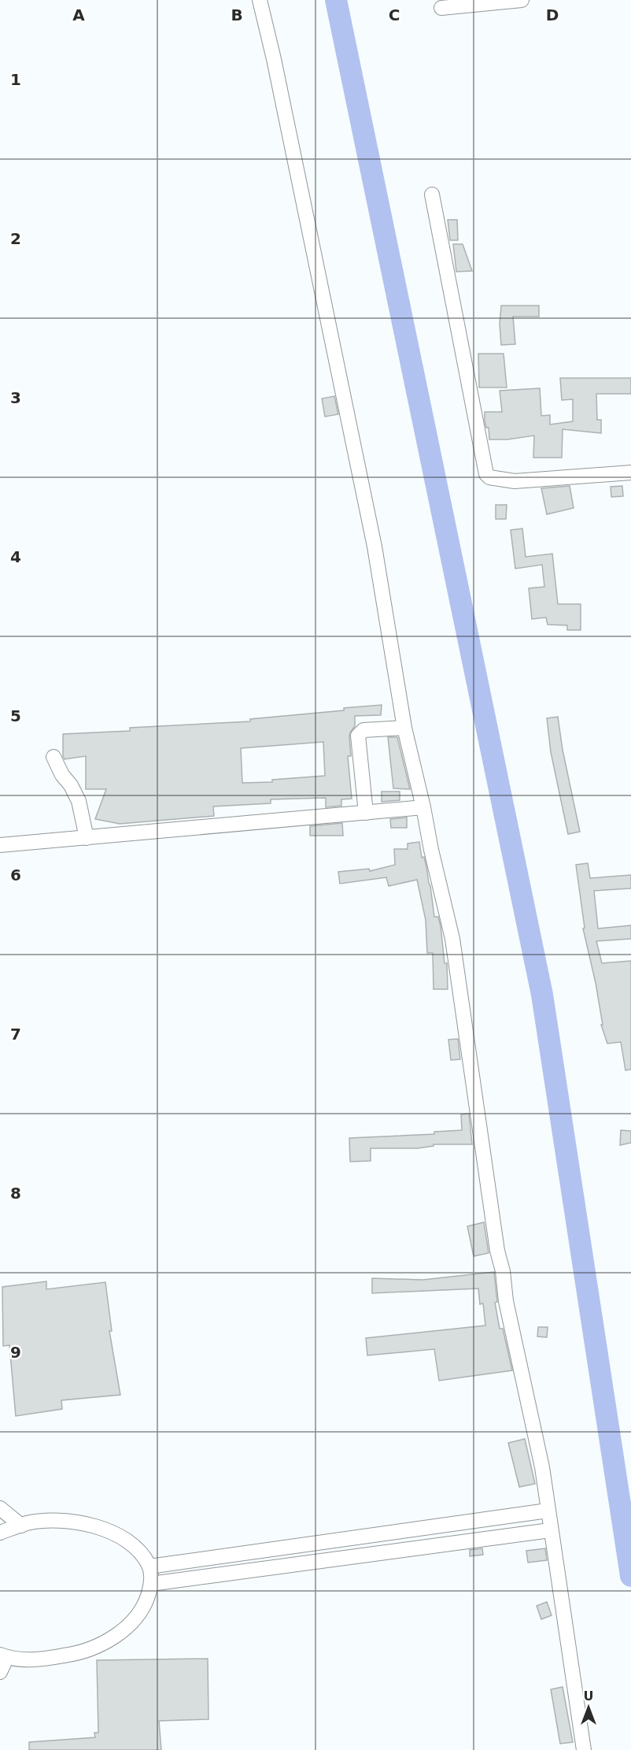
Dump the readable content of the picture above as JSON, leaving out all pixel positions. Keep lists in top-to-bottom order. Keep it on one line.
{"north":"top","grid":{"columns":["A","B","C","D"],"rows":["1","2","3","4","5","6","7","8","9"]}}
